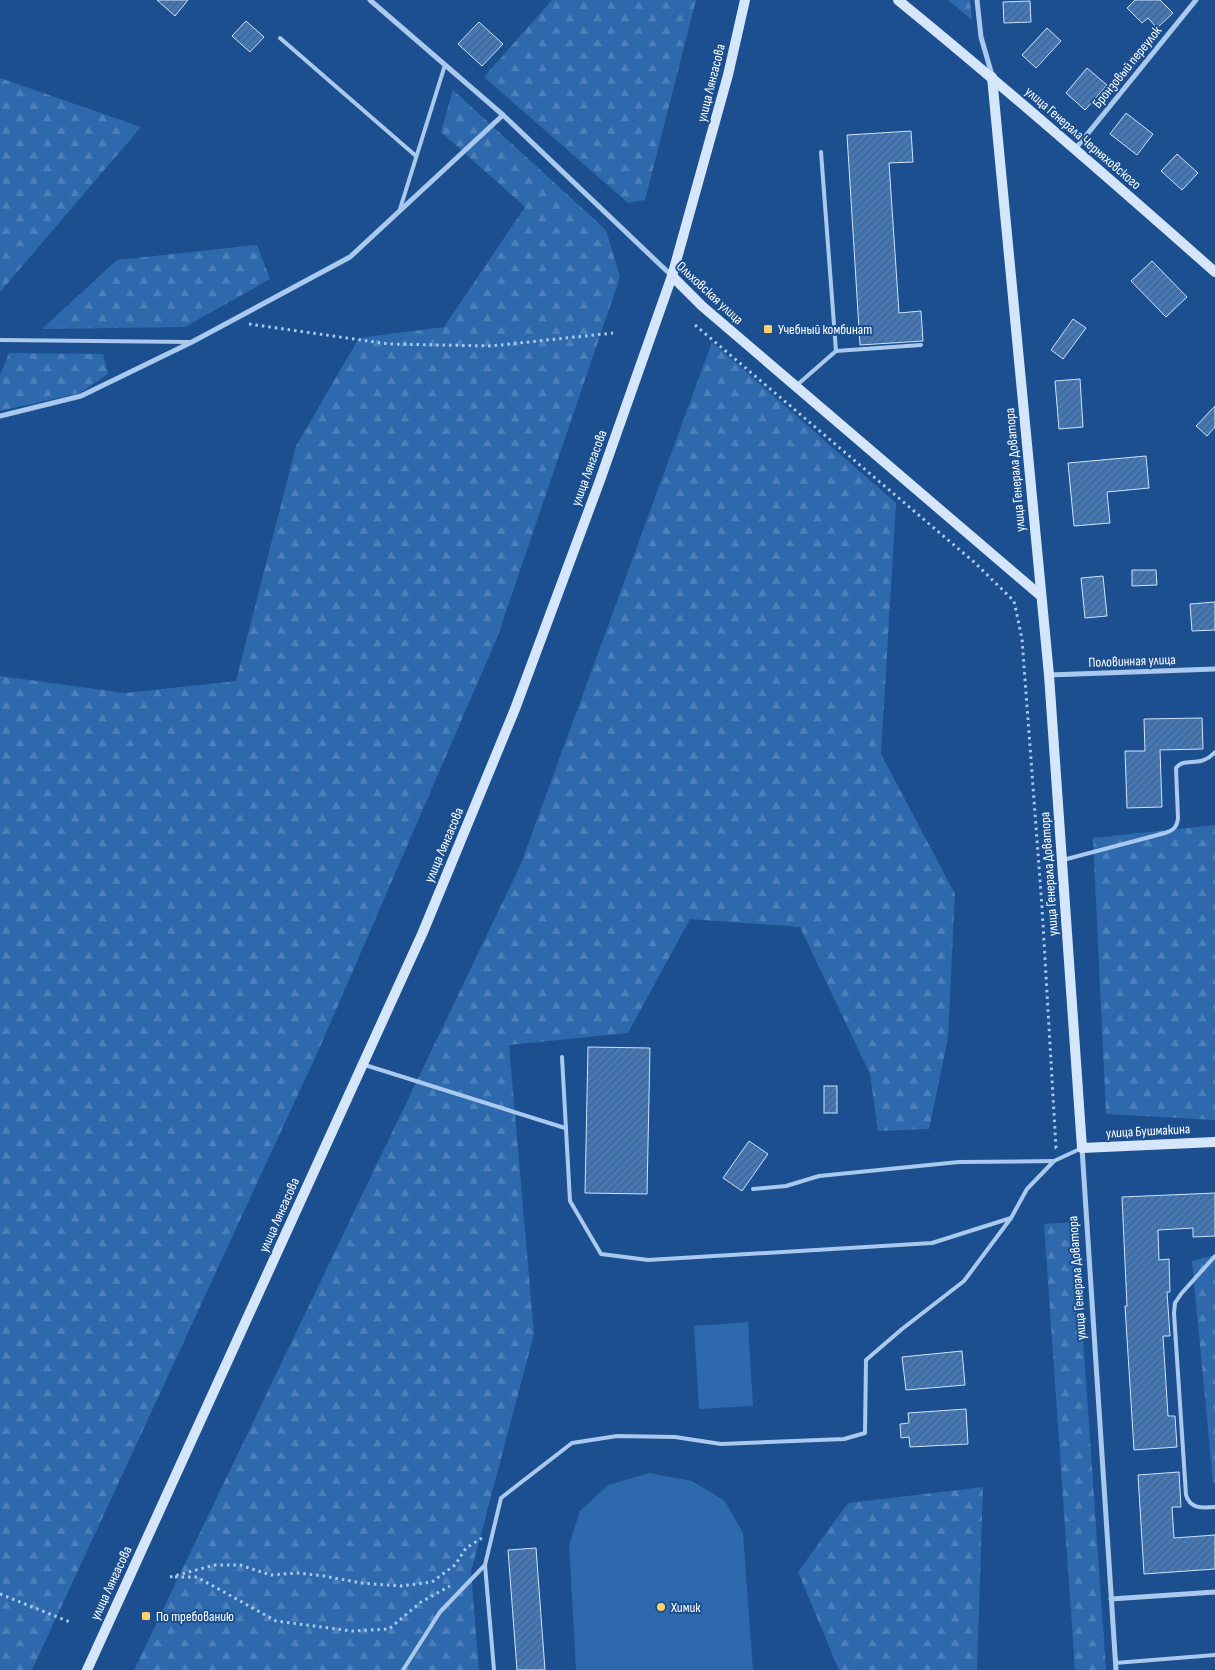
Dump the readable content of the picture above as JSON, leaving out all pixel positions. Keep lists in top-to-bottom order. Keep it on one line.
{"streets":{"street":["Бронзовый переулок","улица Лянгасова","улица Генерала Черняховского","Ольховская улица","улица Генерала Доватора","Половинная улица","улица Бушмакина"]},"crossings":[["Бронзовый переулок","улица Генерала Черняховского"],["улица Лянгасова","Ольховская улица"],["улица Генерала Черняховского","улица Генерала Доватора"],["Ольховская улица","улица Генерала Доватора"],["улица Генерала Доватора","Половинная улица"],["улица Генерала Доватора","улица Бушмакина"]],"places":{"transit":["Учебный комбинат","По требованию"],"other":["Химик"]}}
